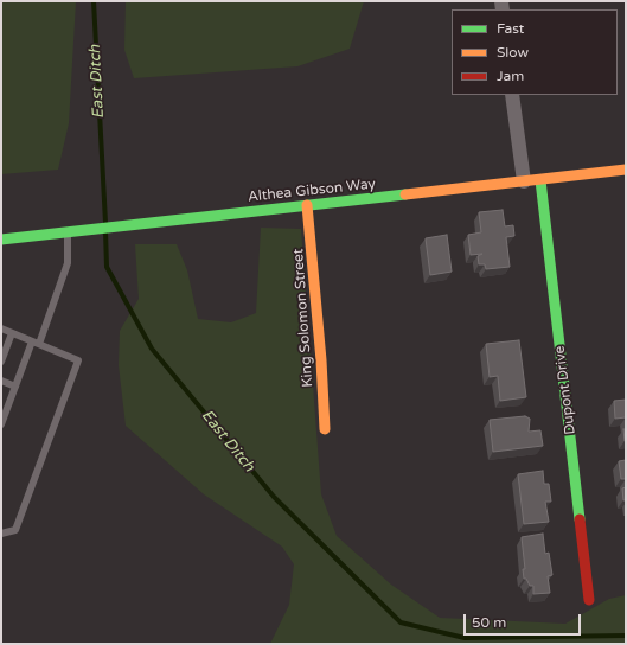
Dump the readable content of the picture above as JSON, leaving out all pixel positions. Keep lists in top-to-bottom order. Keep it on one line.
{"streets":{"street":["Althea Gibson Way","King Solomon Street","Dupont Drive"]},"crossings":[["Althea Gibson Way","King Solomon Street"],["Althea Gibson Way","Dupont Drive"]],"water":["East Ditch"],"legend":["Fast","Slow","Jam"],"scale_bar":"50 m"}
